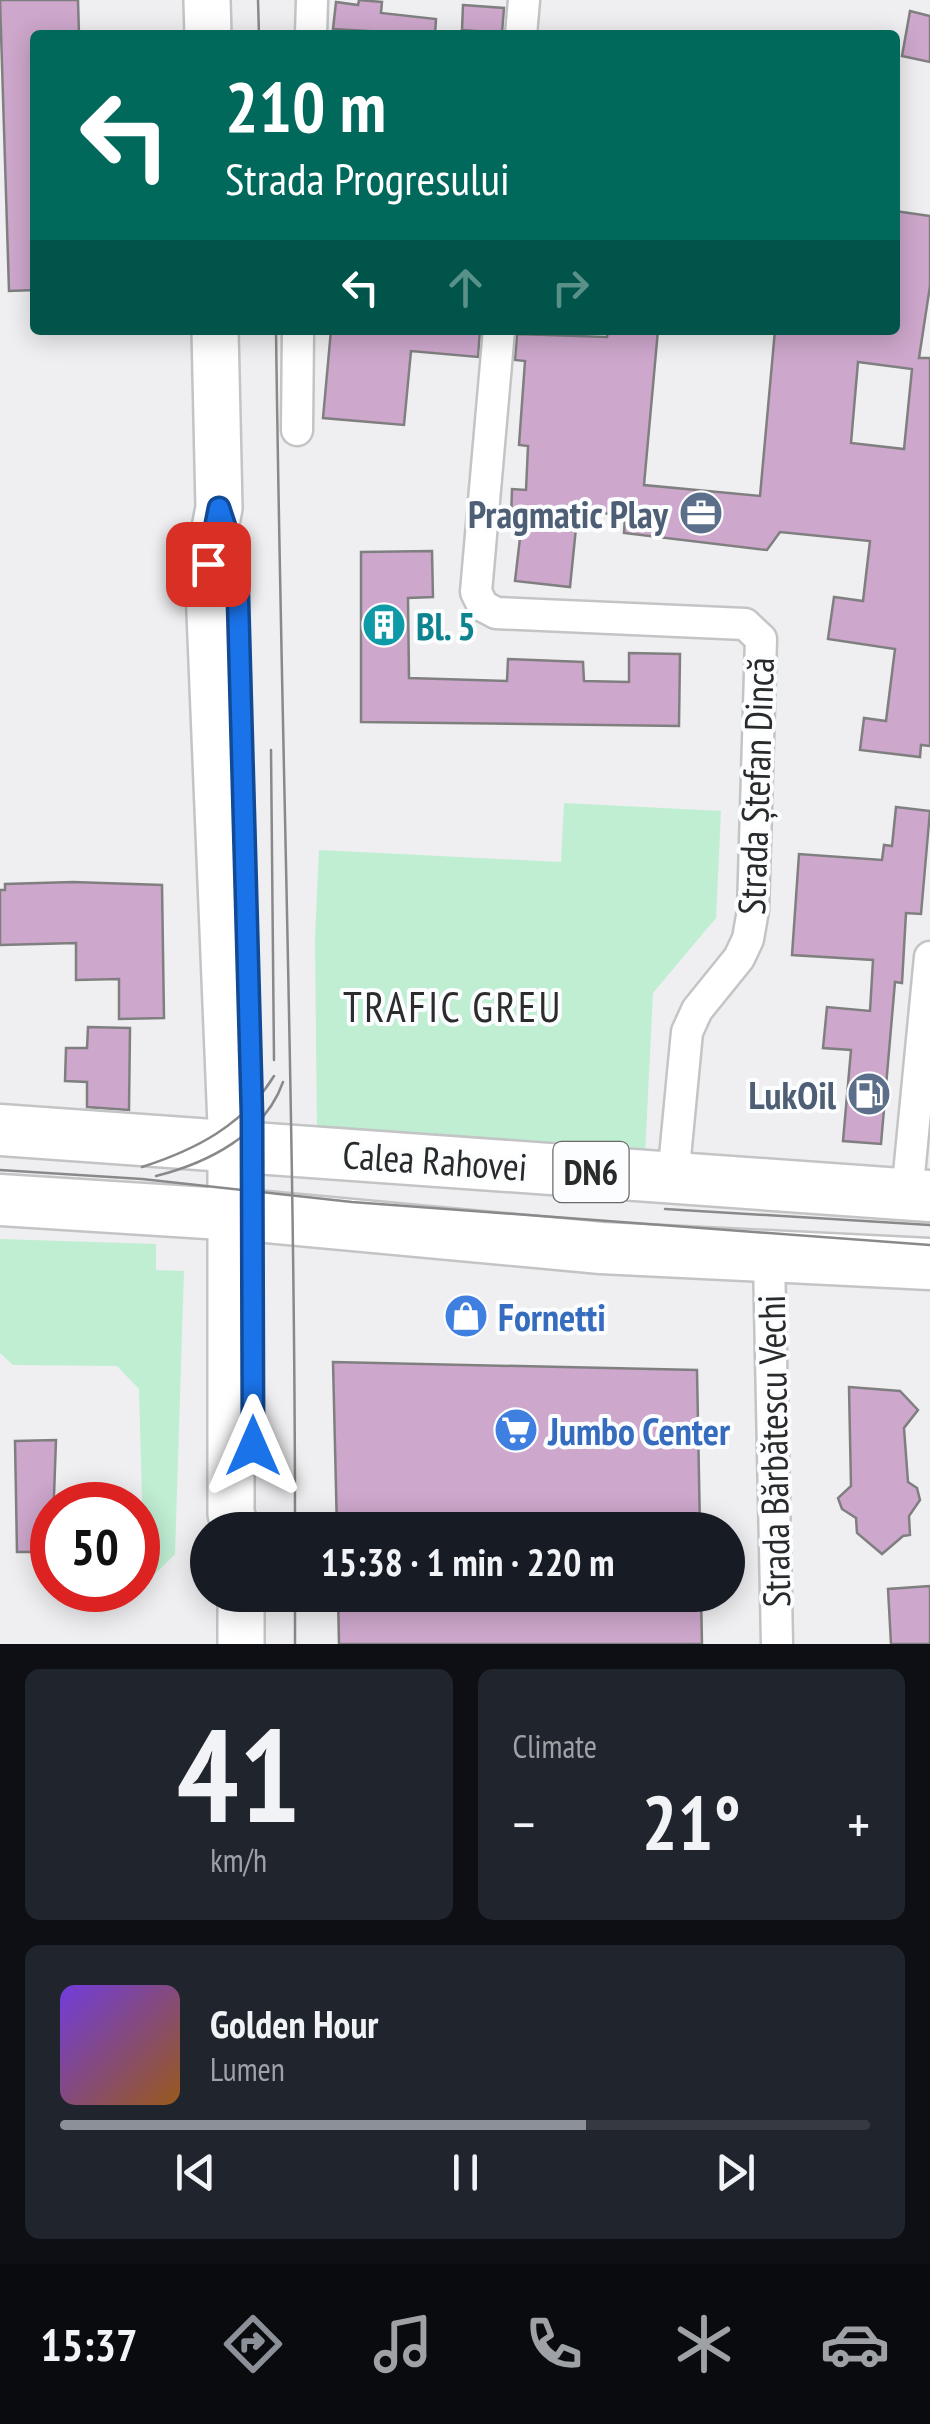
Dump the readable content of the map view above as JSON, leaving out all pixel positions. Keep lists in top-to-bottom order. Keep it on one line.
{"streets":{"main road":["Calea Rahovei","DN6"],"street":["Strada Ștefan Dincă","Strada Bărbătescu Vechi"]},"crossings":[["Strada Ștefan Dincă","Calea Rahovei"],["Calea Rahovei","Strada Bărbătescu Vechi"]],"districts":["TRAFIC GREU"],"places":{"office":["Pragmatic Play"],"building":["Bl. 5"],"fuel station":["LukOil"],"shop":["Fornetti"],"supermarket":["Jumbo Center"]},"page":{"turn":["210 m","Strada Progresului"],"limit":"50","trip":"15:38 · 1 min · 220 m","tile":[["41","km/h"],"Climate"],"heat":["−","21°","+"],"song":["Golden Hour","Lumen"],"tabs":"15:37"}}
